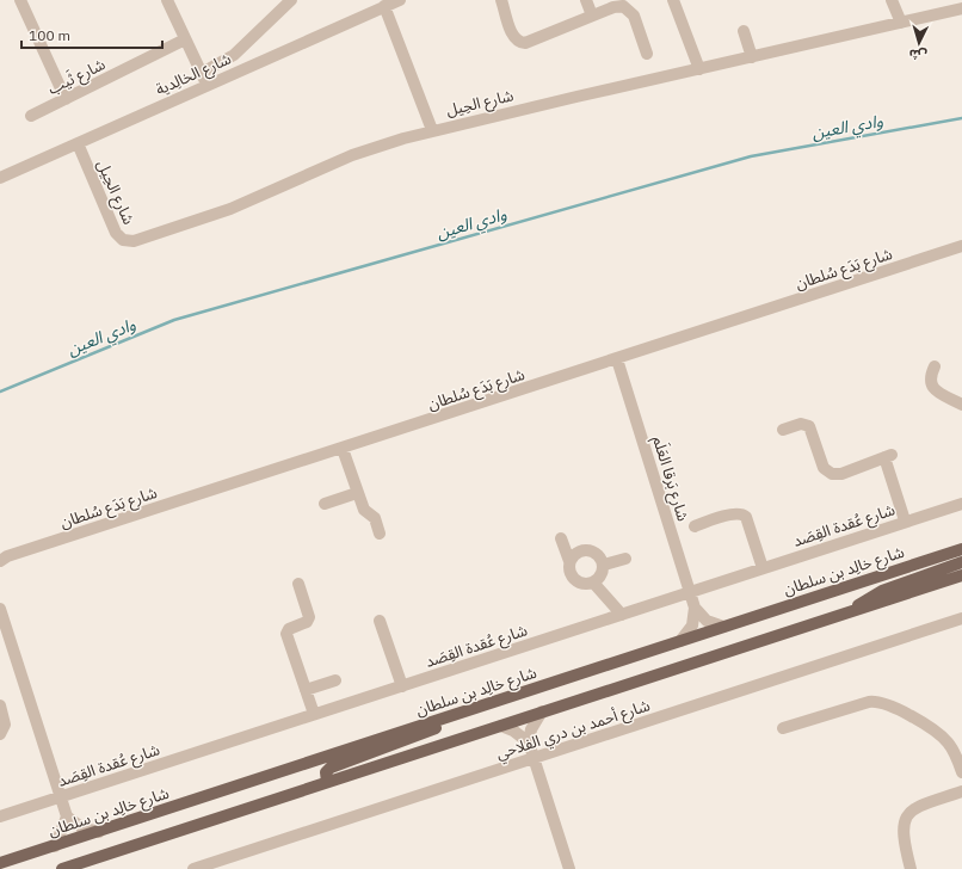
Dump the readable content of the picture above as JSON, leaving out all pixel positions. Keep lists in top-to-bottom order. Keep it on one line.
{"streets":{"main road":["شارع خالِد بن سلطان"],"street":["شارع الخالِدية","شارع ثَيب","شارع الحِيل","شارع بَدَع سُلطان","شارع بَرقا العَلَم","شارع عُقدة القِصَد","شارع أحمد بن دري الفلاحي"]},"crossings":[["شارع الخالِدية","شارع الحِيل"],["شارع بَدَع سُلطان","شارع بَرقا العَلَم"],["شارع بَرقا العَلَم","شارع عُقدة القِصَد"]],"water":["وادي العين"],"scale_bar":"100 m","north":"bottom"}
